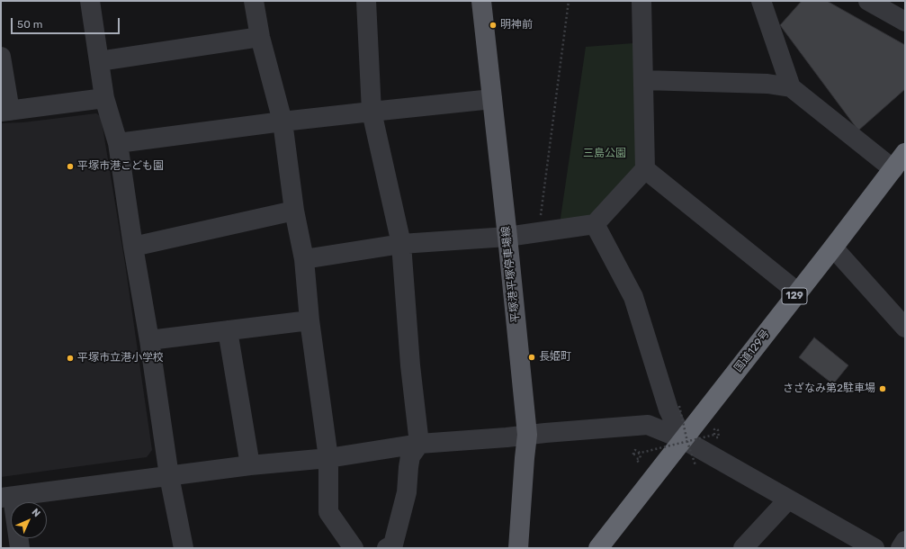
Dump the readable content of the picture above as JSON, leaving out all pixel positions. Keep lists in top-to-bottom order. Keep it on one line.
{"streets":{"highway":["129","国道129号"],"main road":["平塚港平塚停車場線"]},"parks":["三島公園"],"places":["明神前","平塚市港こども園","長姫町","平塚市立港小学校","さざなみ第2駐車場"],"scale_bar":"50 m","north":"top right"}
